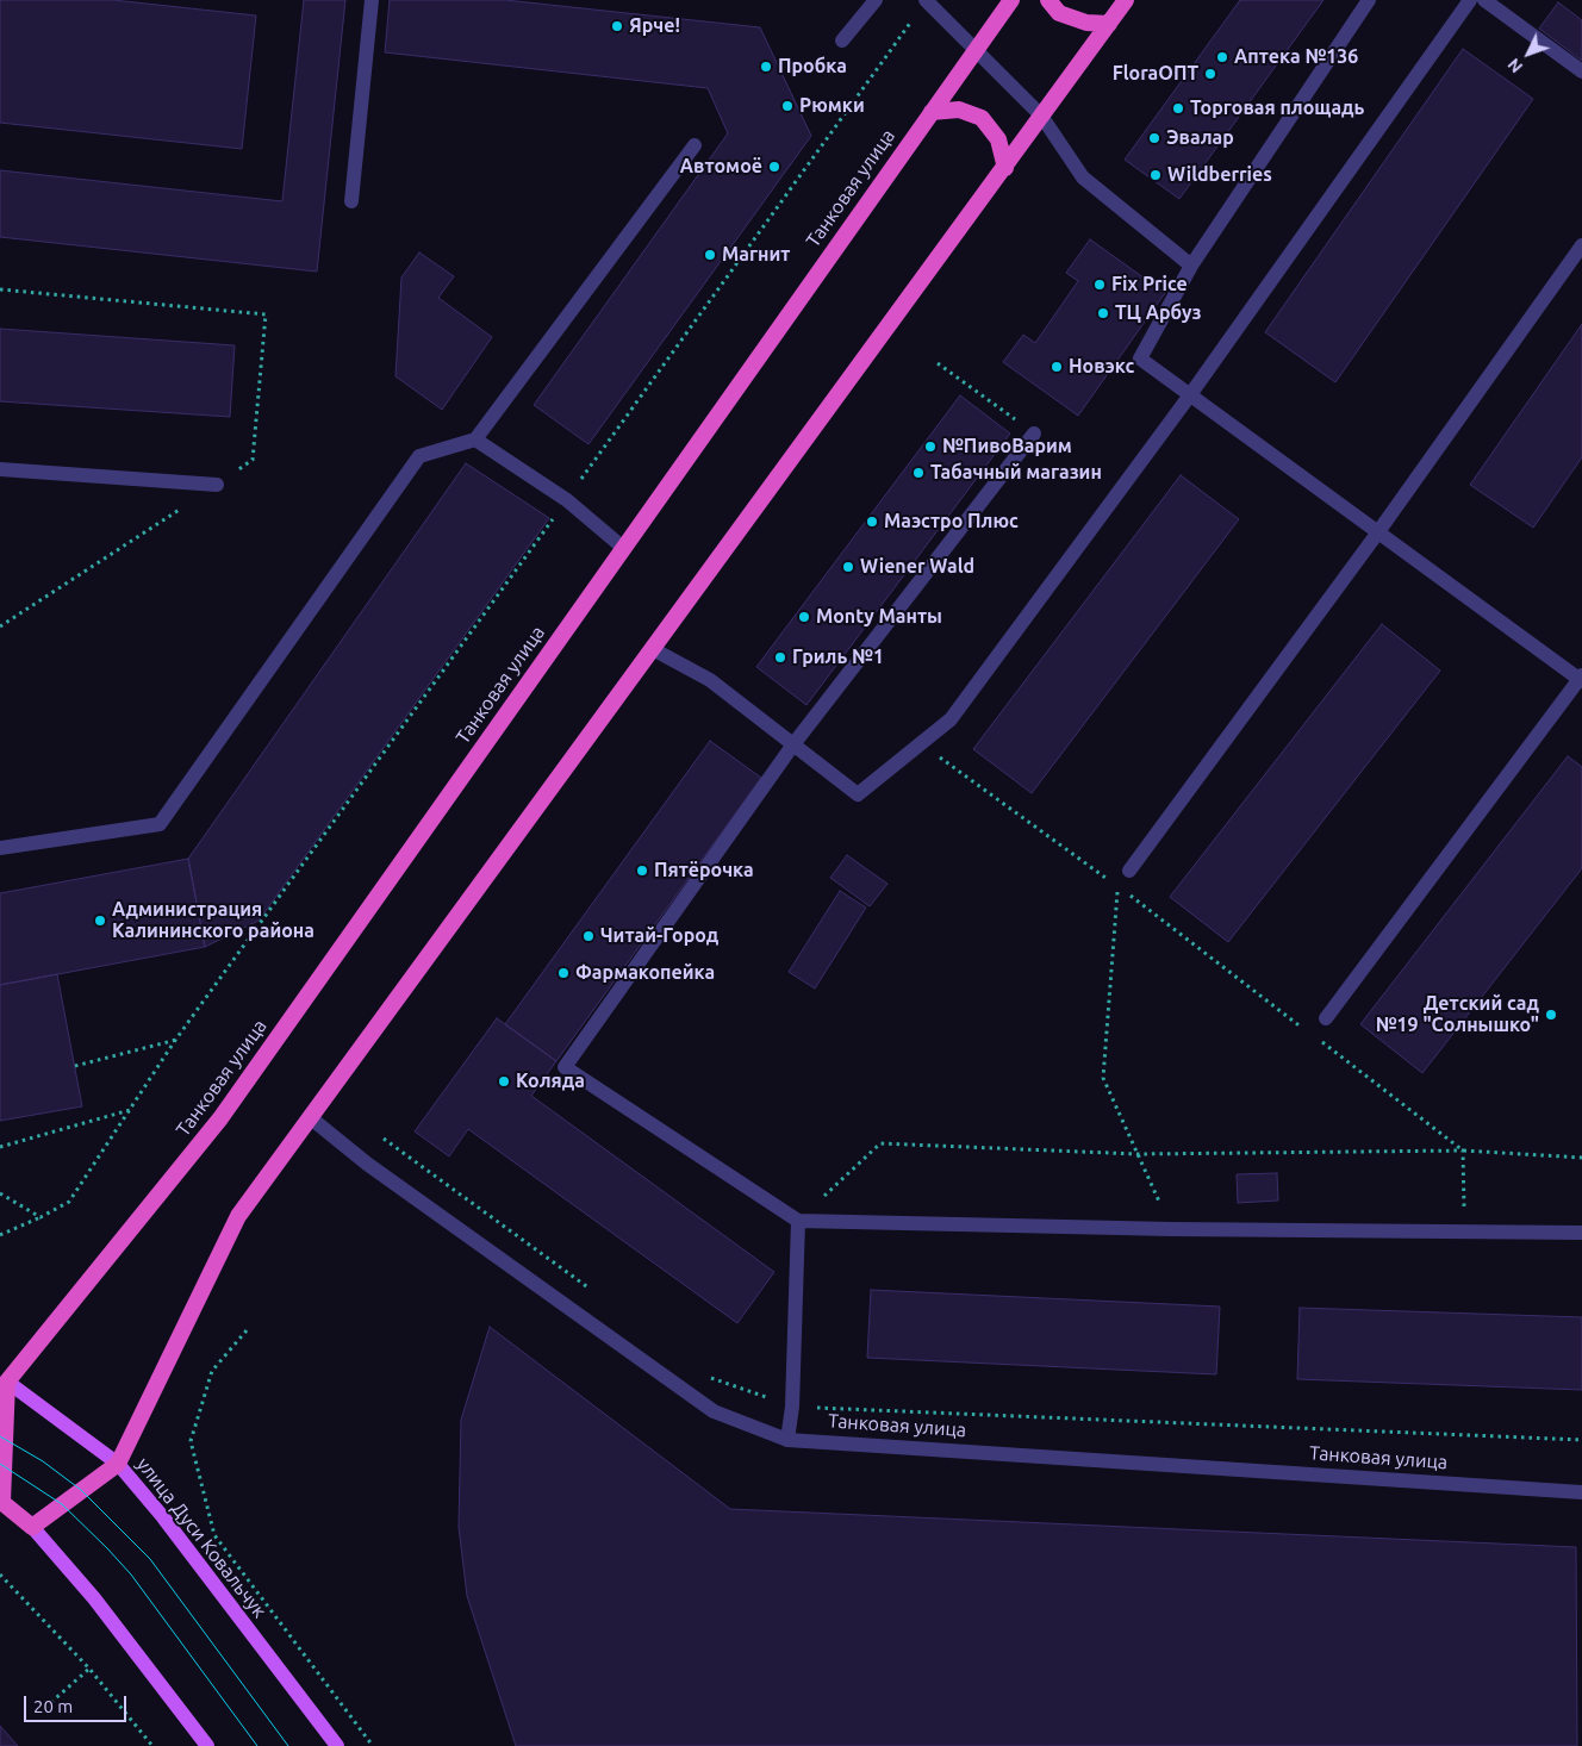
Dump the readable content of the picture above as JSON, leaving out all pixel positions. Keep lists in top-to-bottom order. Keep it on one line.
{"streets":{"highway":["Танковая улица"],"main road":["улица Дуси Ковальчук"]},"crossings":[["Танковая улица","улица Дуси Ковальчук"]],"places":["Ярче!","Аптека №136","Пробка","FloraОПТ","Рюмки","Торговая площадь","Эвалар","Автомоё","Wildberries","Магнит","Fix Price","ТЦ Арбуз","Новэкс","№ПивоВарим","Табачный магазин","Маэстро Плюс","Wiener Wald","Monty Манты","Гриль №1","Пятёрочка","Администрация Калининского района","Читай-Город","Фармакопейка","Детский сад №19 \"Солнышко\"","Коляда"],"scale_bar":"20 m","north":"bottom left"}
